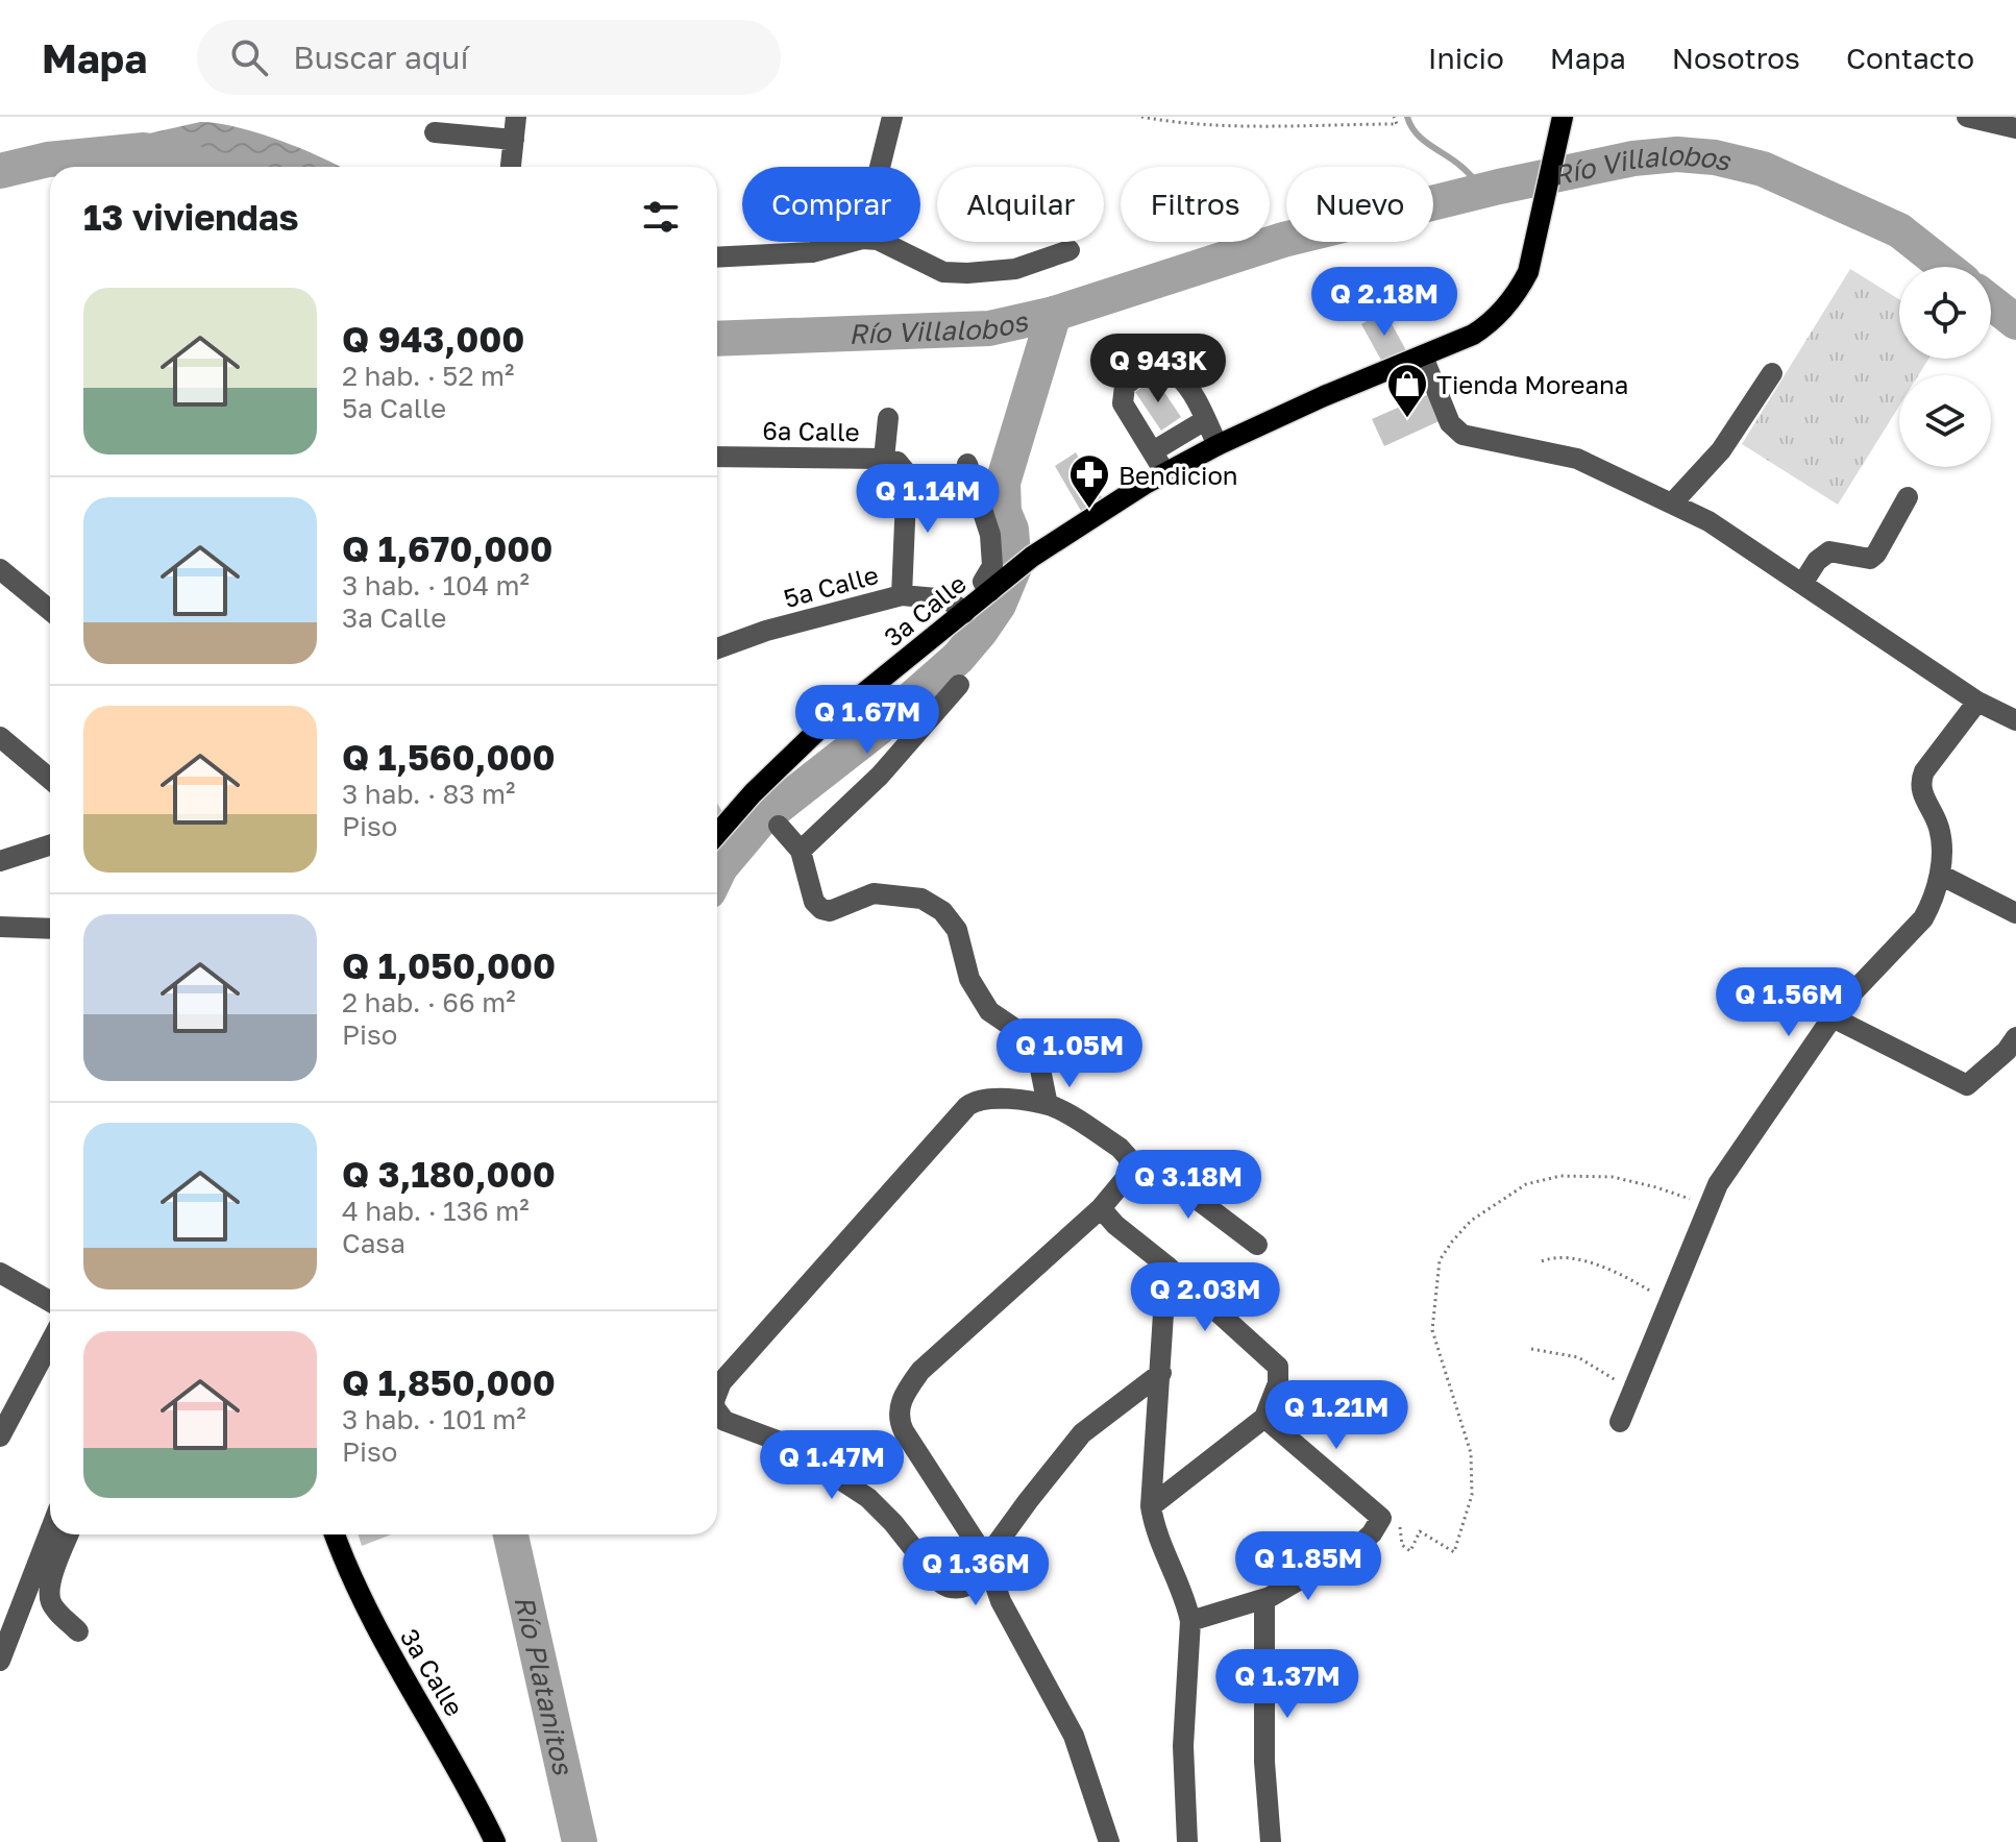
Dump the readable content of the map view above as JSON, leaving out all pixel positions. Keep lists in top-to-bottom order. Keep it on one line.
{"streets":{"main road":["3a Calle"],"street":["6a Calle","5a Calle"]},"crossings":[["6a Calle","5a Calle"],["5a Calle","3a Calle"]],"water":["Río Villalobos","Río Platanitos"],"places":{"shop":["Tienda Moreana"],"pharmacy":["Bendicion"]},"page":{"header":"Mapa","search":"Buscar aquí","nav":["Inicio","Mapa","Nosotros","Contacto"],"chip":["Comprar","Alquilar","Filtros","Nuevo"],"heading":"13 viviendas","price":["Q 2.18M","Q 943K","Q 1.14M","Q 1.67M","Q 1.56M","Q 1.05M","Q 3.18M","Q 2.03M","Q 1.21M","Q 1.47M","Q 1.85M","Q 1.36M","Q 1.37M"],"list":[{"name":"Q 943,000","note":"2 hab. · 52 m² · 5a Calle"},{"name":"Q 1,670,000","note":"3 hab. · 104 m² · 3a Calle"},{"name":"Q 1,560,000","note":"3 hab. · 83 m² · Piso"},{"name":"Q 1,050,000","note":"2 hab. · 66 m² · Piso"},{"name":"Q 3,180,000","note":"4 hab. · 136 m² · Casa"},{"name":"Q 1,850,000","note":"3 hab. · 101 m² · Piso"}]}}
